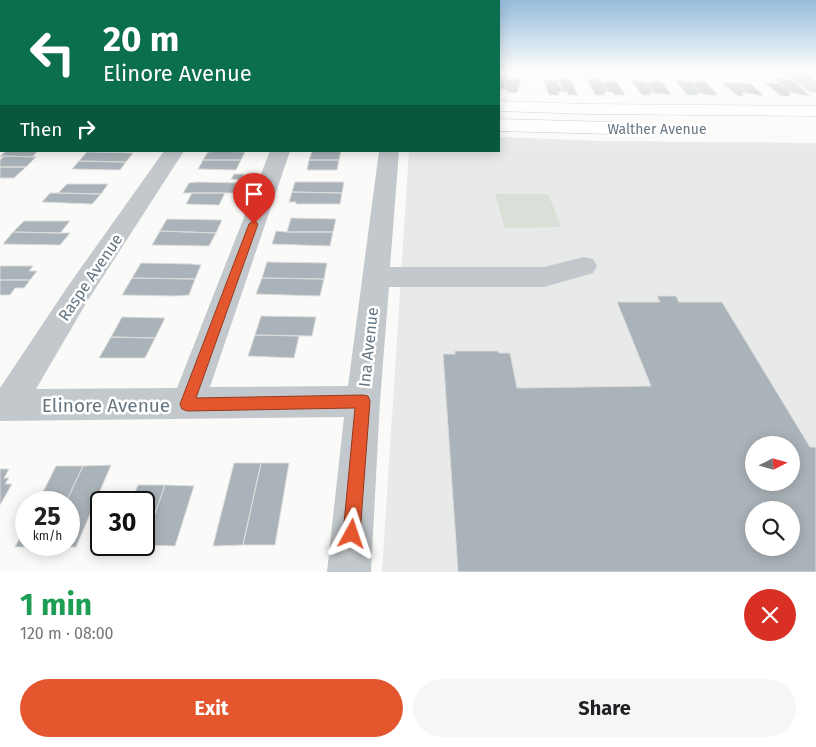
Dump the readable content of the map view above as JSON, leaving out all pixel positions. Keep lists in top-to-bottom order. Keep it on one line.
{"streets":{"main road":["Walther Avenue"],"street":["Raspe Avenue","Ina Avenue","Elinore Avenue"]},"crossings":[["Raspe Avenue","Elinore Avenue"],["Ina Avenue","Elinore Avenue"]],"north":"right","page":{"turn":["20 m","Elinore Avenue"],"then":"Then","speed":"25 km/h","limit":"30","heading":["1 min","120 m · 08:00"],"buttons":["Exit","Share"]}}
